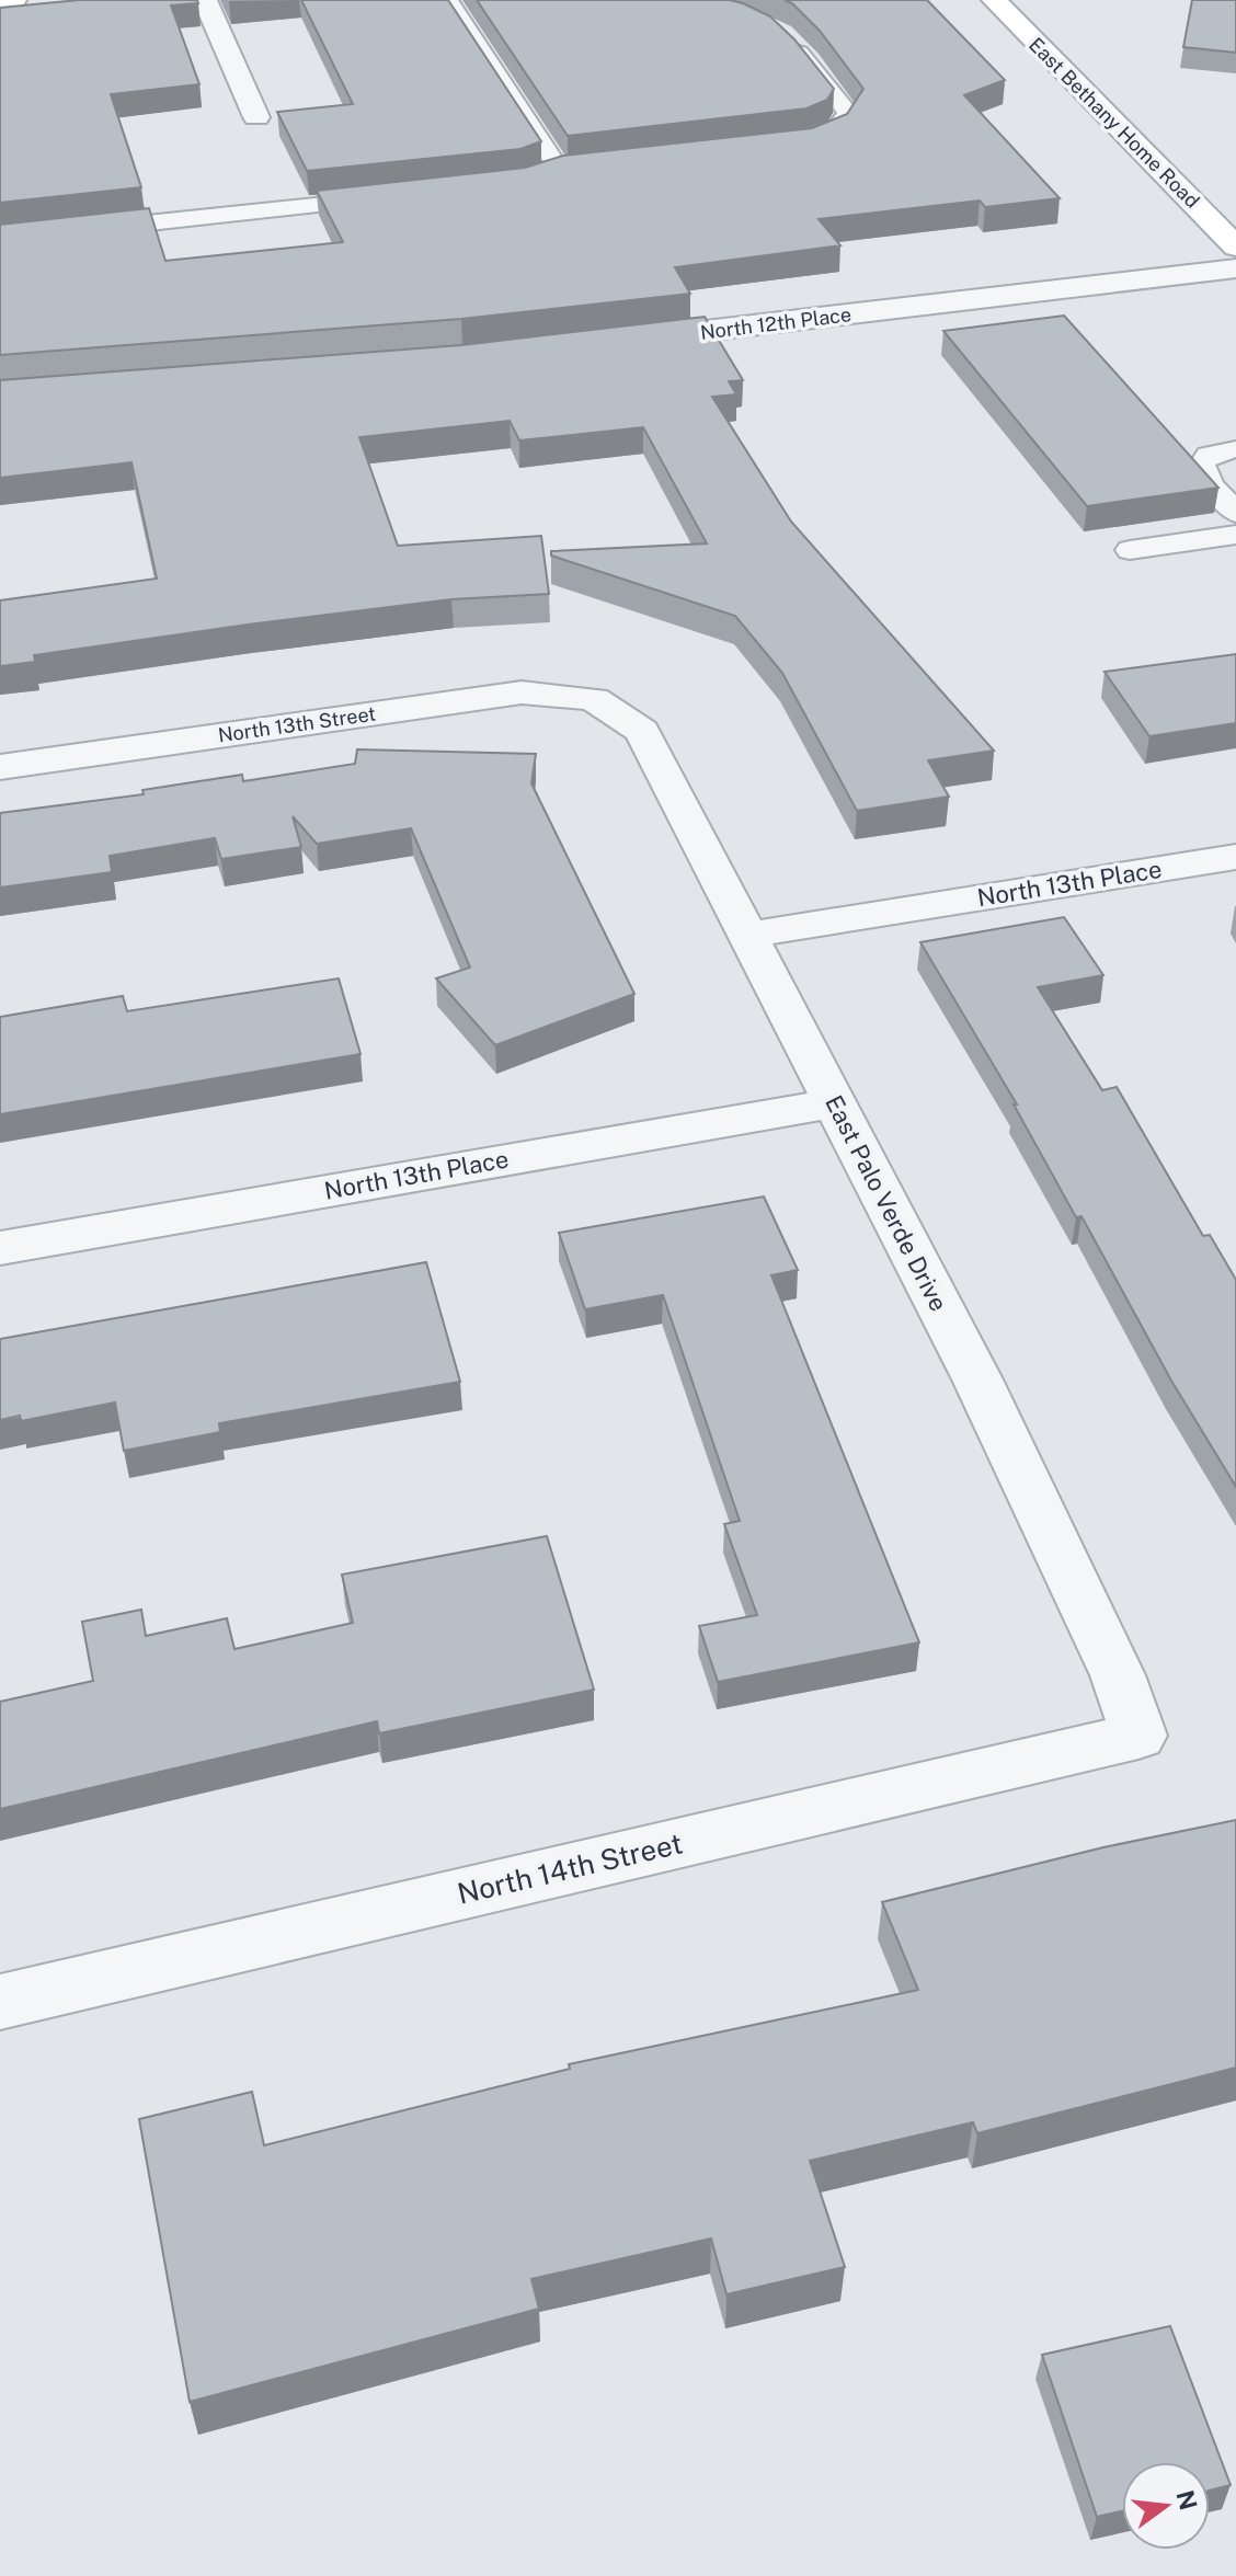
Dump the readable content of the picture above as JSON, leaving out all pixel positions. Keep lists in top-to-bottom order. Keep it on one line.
{"streets":{"main road":["East Bethany Home Road"],"street":["North 12th Place","North 13th Street","North 13th Place","East Palo Verde Drive","North 14th Street"]},"crossings":[["North 13th Street","East Palo Verde Drive"],["North 13th Place","East Palo Verde Drive"],["East Palo Verde Drive","North 14th Street"]],"north":"right"}
